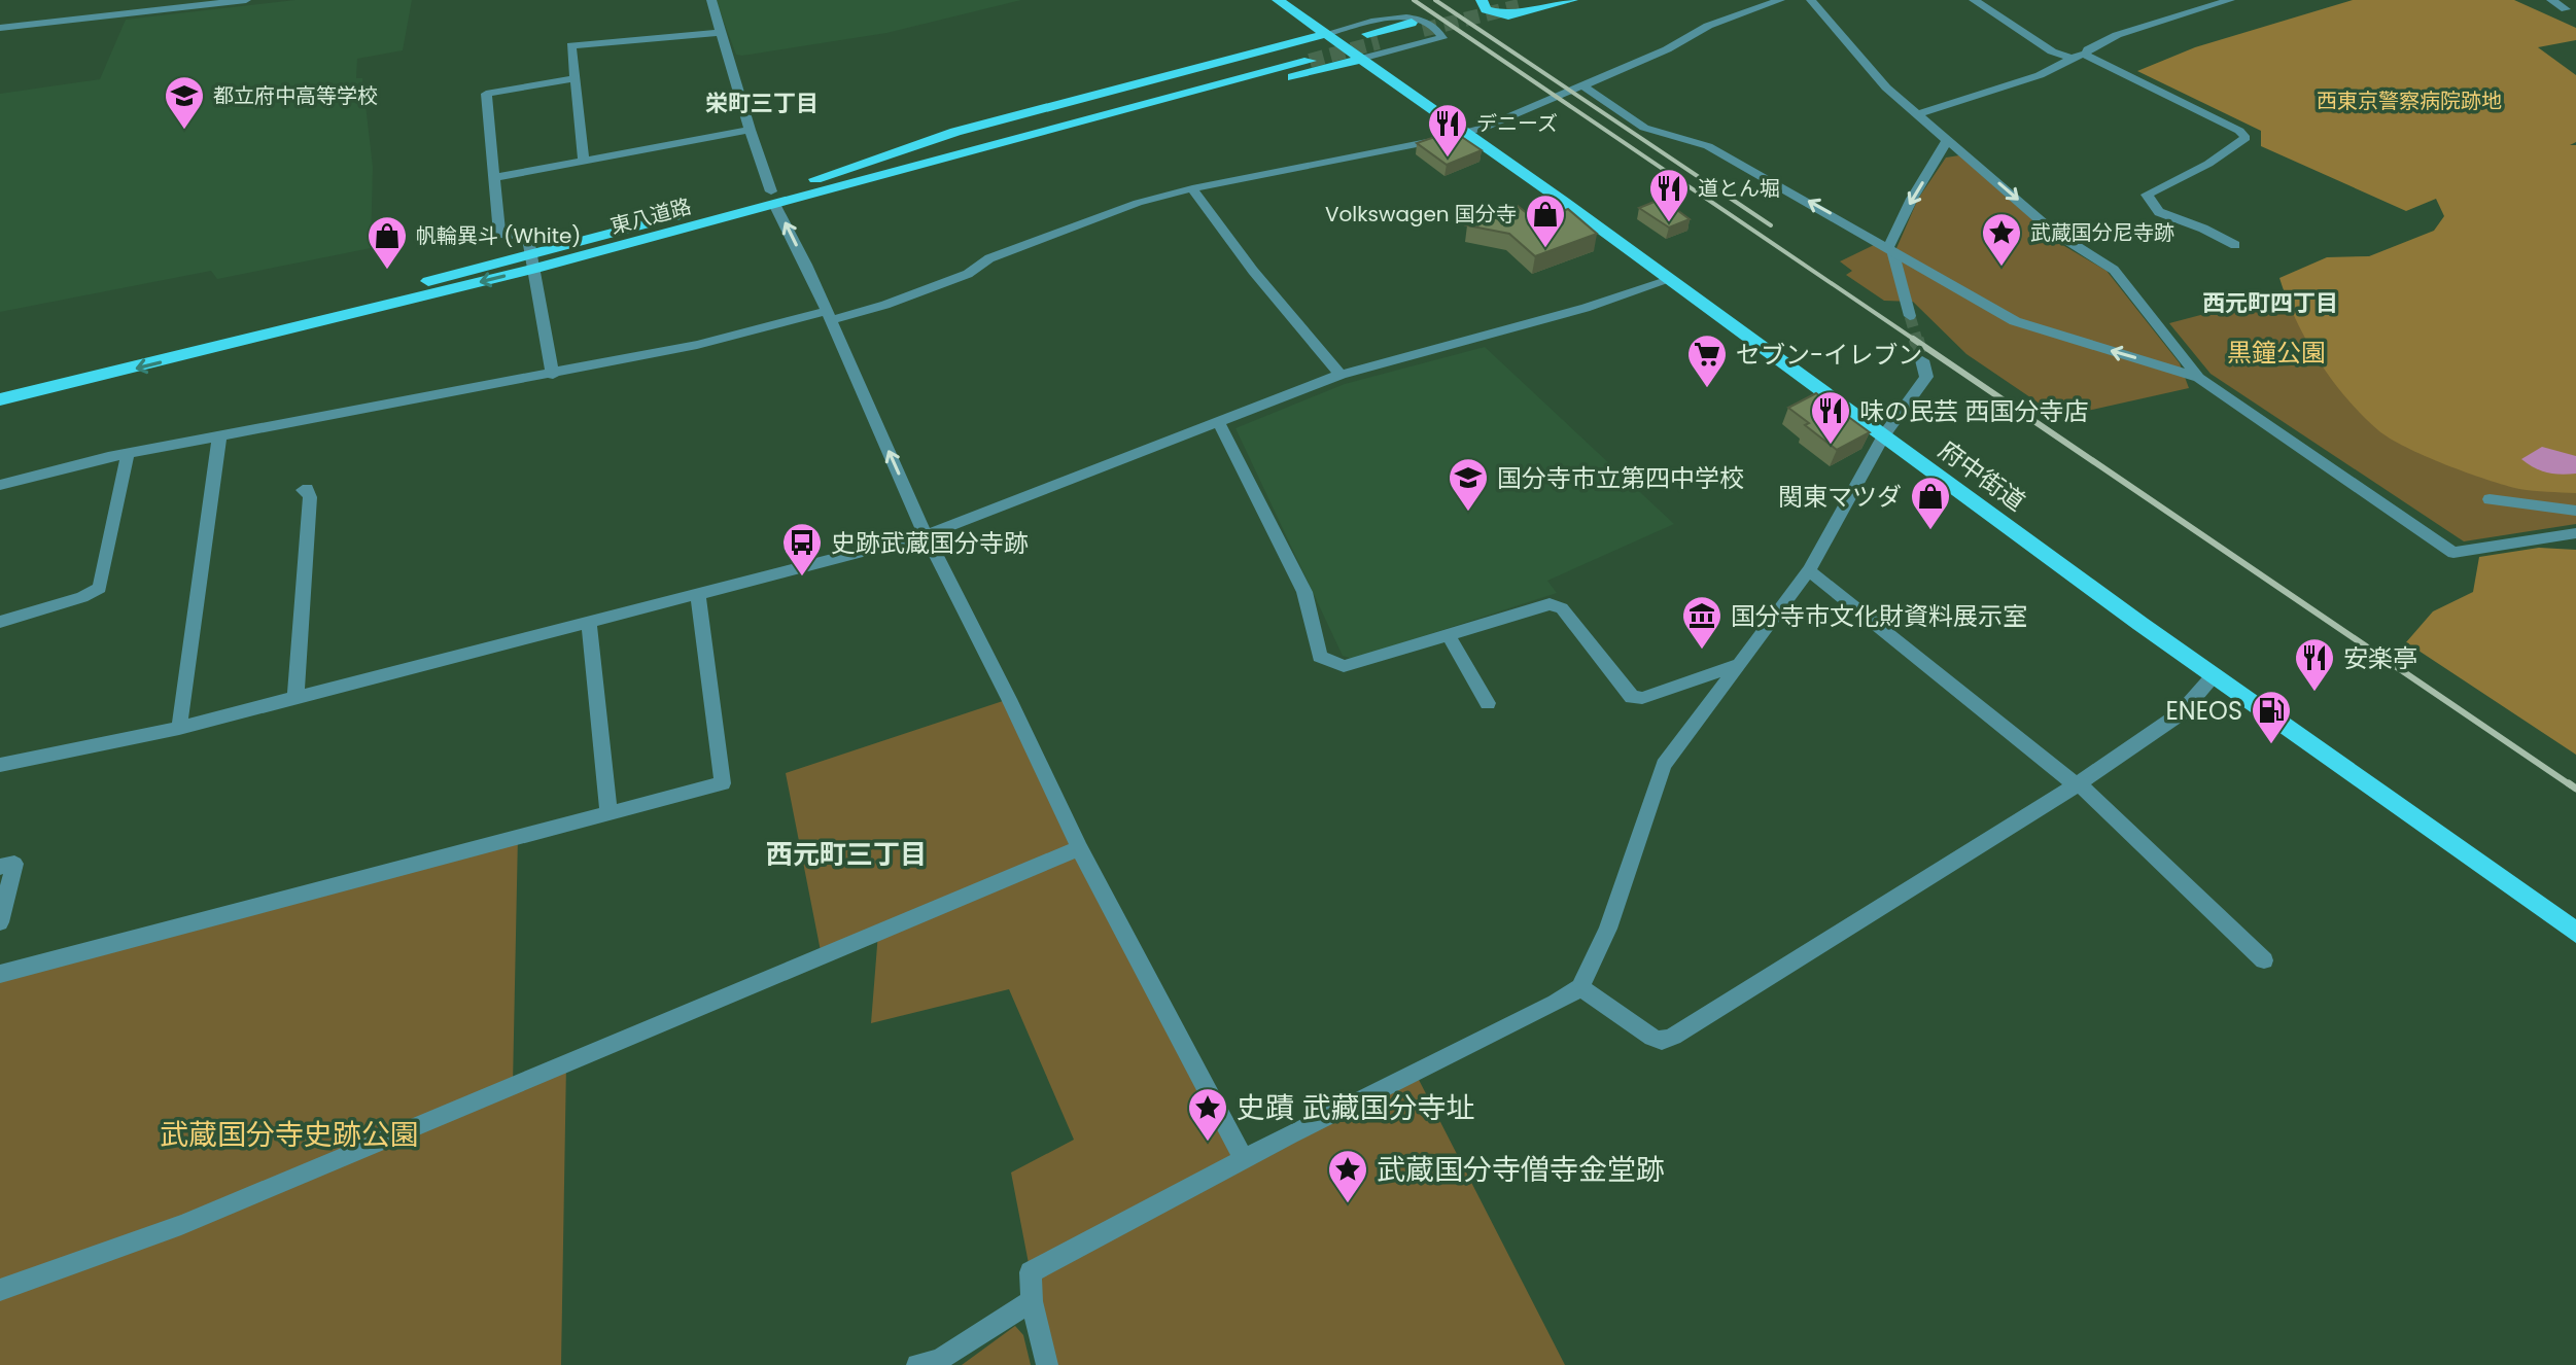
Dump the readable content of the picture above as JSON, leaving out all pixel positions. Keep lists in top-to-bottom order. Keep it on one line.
{"streets":{"main road":["東八道路","府中街道"]},"districts":["栄町三丁目","西元町四丁目","西元町三丁目"],"parks":["西東京警察病院跡地","黒鐘公園","武蔵国分寺史跡公園"],"places":{"school or university":["都立府中高等学校","国分寺市立第四中学校"],"restaurant":["デニーズ","道とん堀","味の民芸 西国分寺店","安楽亭"],"shop":["Volkswagen 国分寺","帆輪異斗 (White)","関東マツダ"],"place":["武蔵国分尼寺跡","史蹟 武藏国分寺址","武蔵国分寺僧寺金堂跡"],"supermarket":["セブン-イレブン"],"bus stop":["史跡武蔵国分寺跡"],"museum":["国分寺市文化財資料展示室"],"fuel station":["ENEOS"]}}
